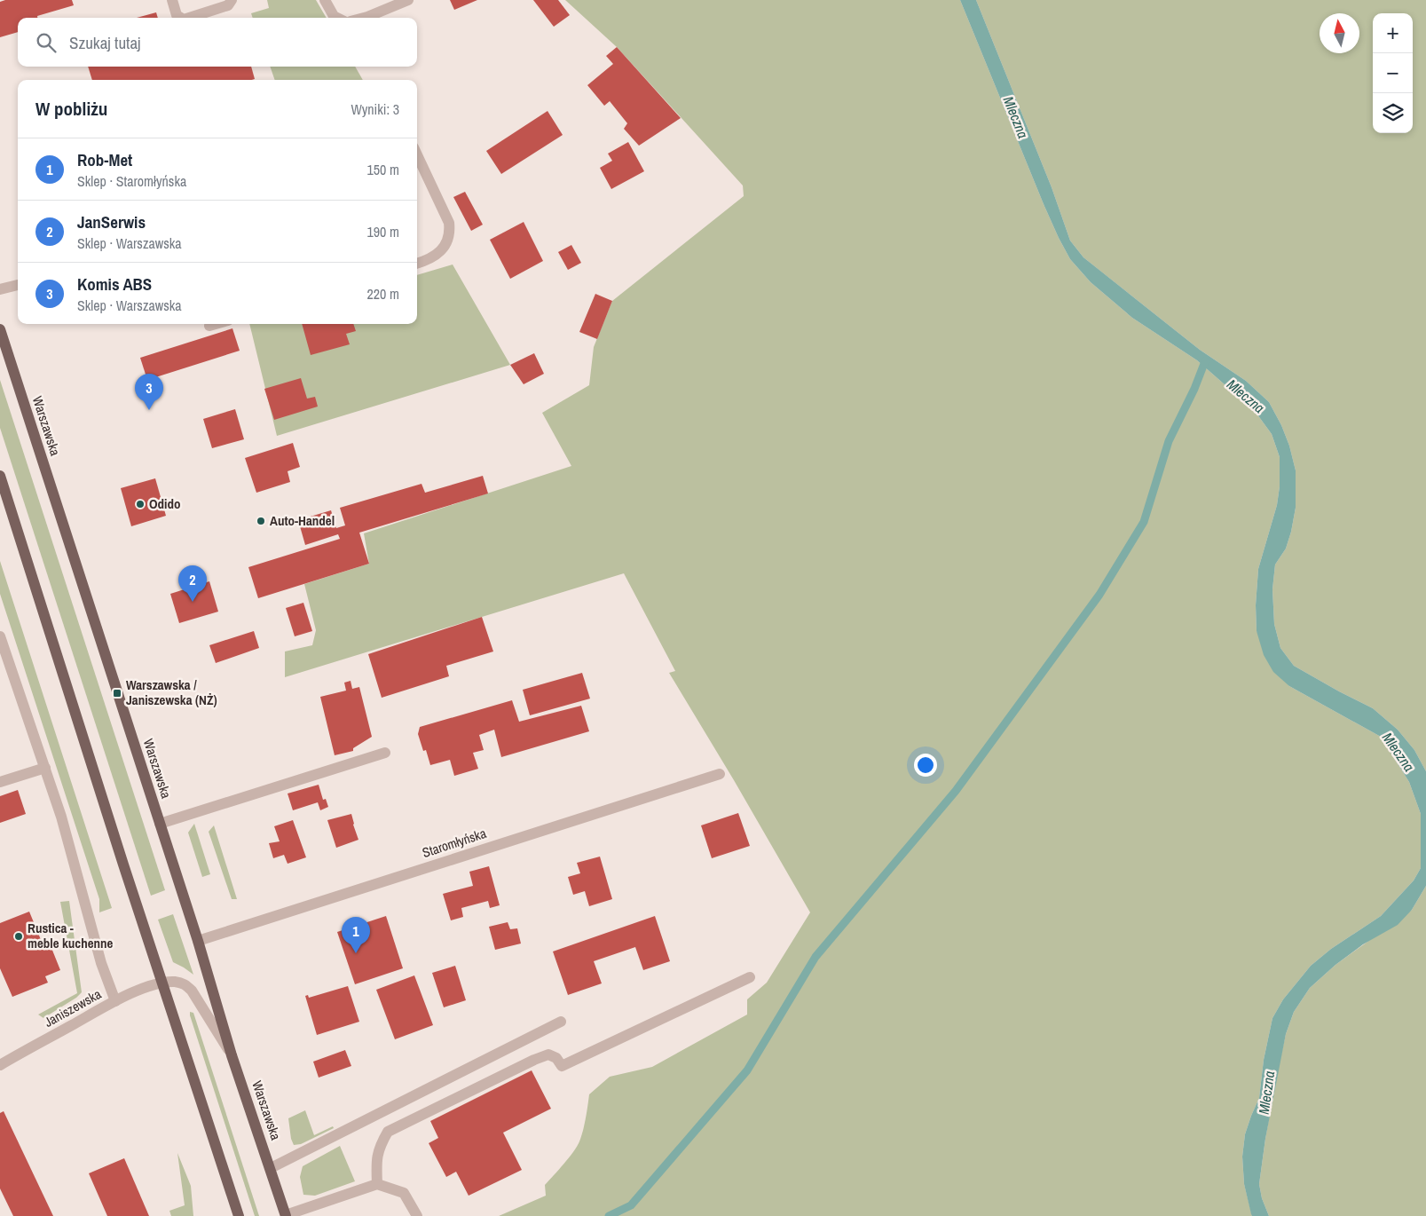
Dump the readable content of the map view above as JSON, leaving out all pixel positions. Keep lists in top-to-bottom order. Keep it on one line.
{"streets":{"main road":["Warszawska"],"street":["Staromłyńska","Janiszewska"]},"crossings":[["Warszawska","Staromłyńska"]],"water":["Mleczna"],"places":{"other":["Odido","Auto-Handel","Rustica - meble kuchenne"],"transit":["Warszawska / Janiszewska (NŻ)"]},"north":"top","page":{"map_buttons":["+","−"],"search":"Szukaj tutaj","heading":["W pobliżu","Wyniki: 3"],"list":[{"mark":"1","name":"Rob-Met","note":"Sklep · Staromłyńska","value":"150 m"},{"mark":"2","name":"JanSerwis","note":"Sklep · Warszawska","value":"190 m"},{"mark":"3","name":"Komis ABS","note":"Sklep · Warszawska","value":"220 m"}],"pins":["3","2","1"]}}
